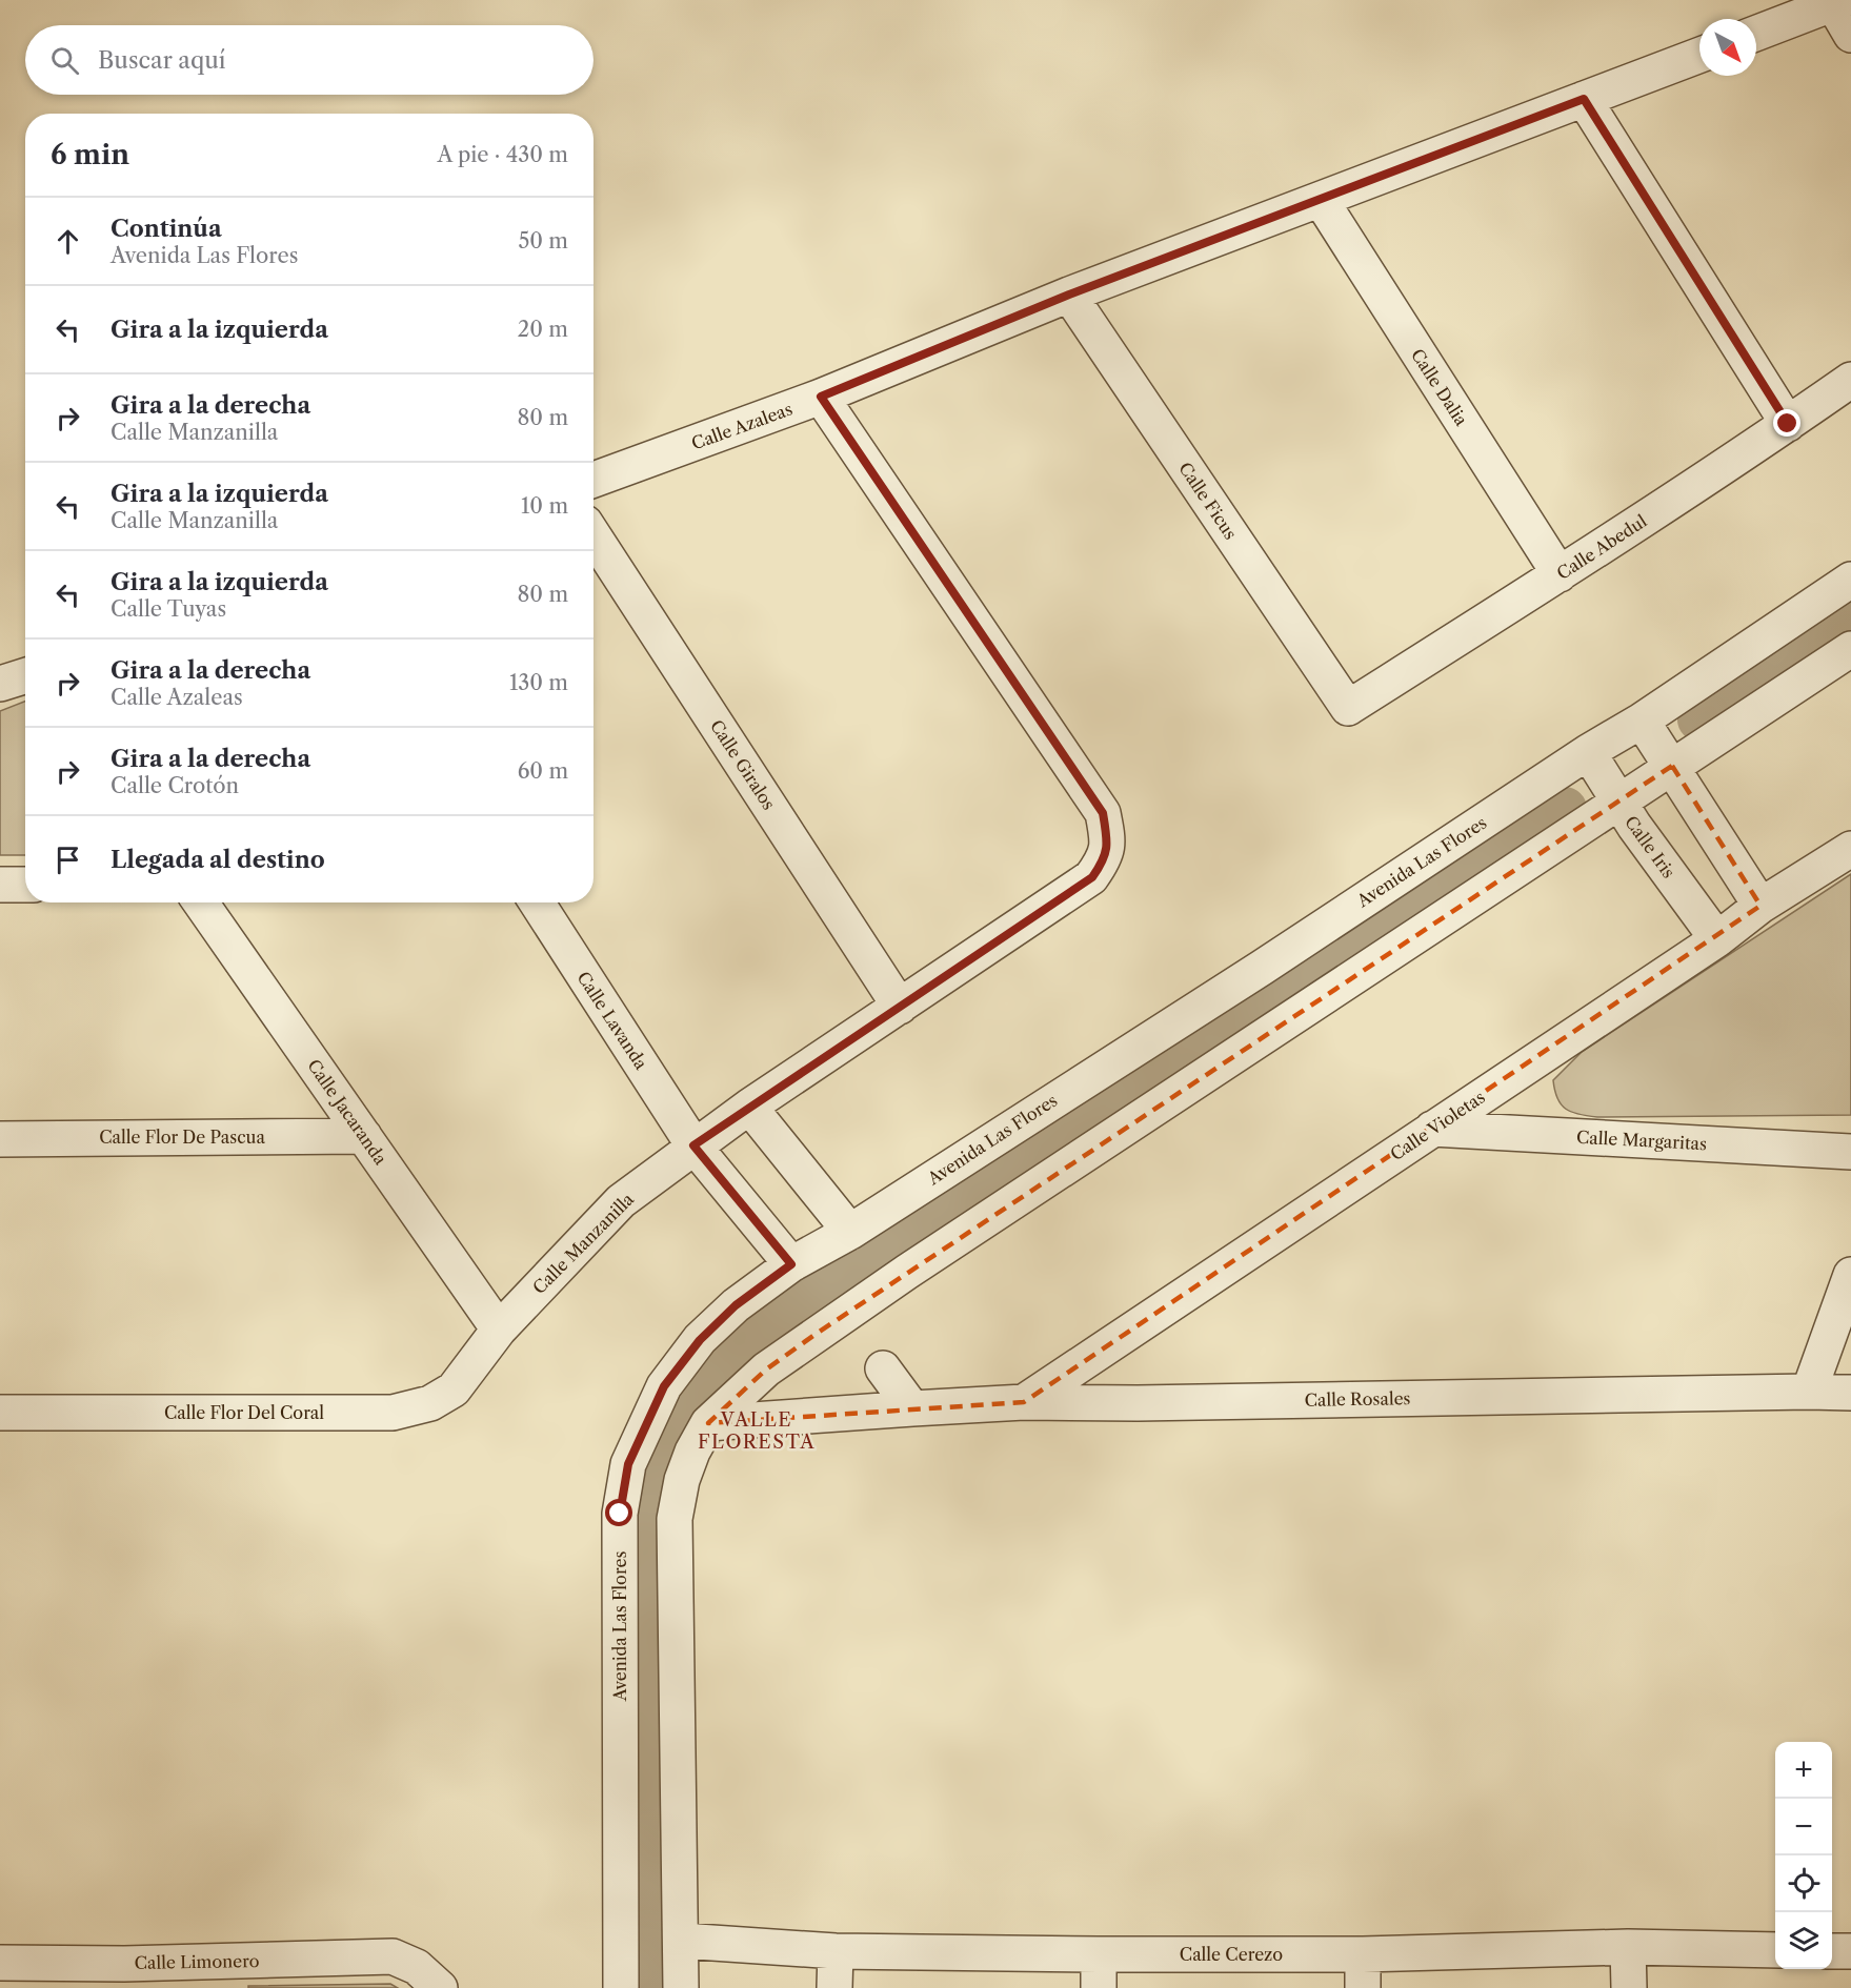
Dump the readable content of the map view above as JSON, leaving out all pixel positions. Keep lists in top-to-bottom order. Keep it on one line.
{"streets":{"street":["Calle Dalia","Calle Azaleas","Calle Ficus","Calle Abedul","Calle Giralos","Calle Iris","Avenida Las Flores","Calle Lavanda","Calle Jacaranda","Calle Violetas","Calle Flor De Pascua","Calle Margaritas","Calle Manzanilla","Calle Rosales","Calle Flor Del Coral","Calle Cerezo","Calle Limonero"]},"crossings":[["Calle Dalia","Calle Azaleas"],["Calle Dalia","Calle Abedul"],["Calle Azaleas","Calle Ficus"],["Calle Azaleas","Calle Manzanilla"],["Calle Ficus","Calle Abedul"],["Calle Giralos","Calle Manzanilla"],["Calle Iris","Avenida Las Flores"],["Calle Iris","Calle Violetas"],["Avenida Las Flores","Calle Lavanda"],["Calle Lavanda","Calle Manzanilla"],["Calle Jacaranda","Calle Flor De Pascua"],["Calle Jacaranda","Calle Manzanilla"],["Calle Violetas","Calle Margaritas"],["Calle Violetas","Calle Rosales"],["Calle Manzanilla","Calle Flor Del Coral"]],"districts":["VALLE FLORESTA"],"north":"bottom right","page":{"search":"Buscar aquí","heading":["6 min","A pie · 430 m"],"list":[["Continúa","Avenida Las Flores","50 m"],["Gira a la izquierda","20 m"],["Gira a la derecha","Calle Manzanilla","80 m"],["Gira a la izquierda","Calle Manzanilla","10 m"],["Gira a la izquierda","Calle Tuyas","80 m"],["Gira a la derecha","Calle Azaleas","130 m"],["Gira a la derecha","Calle Crotón","60 m"],"Llegada al destino"],"map_buttons":["+","−"]}}
